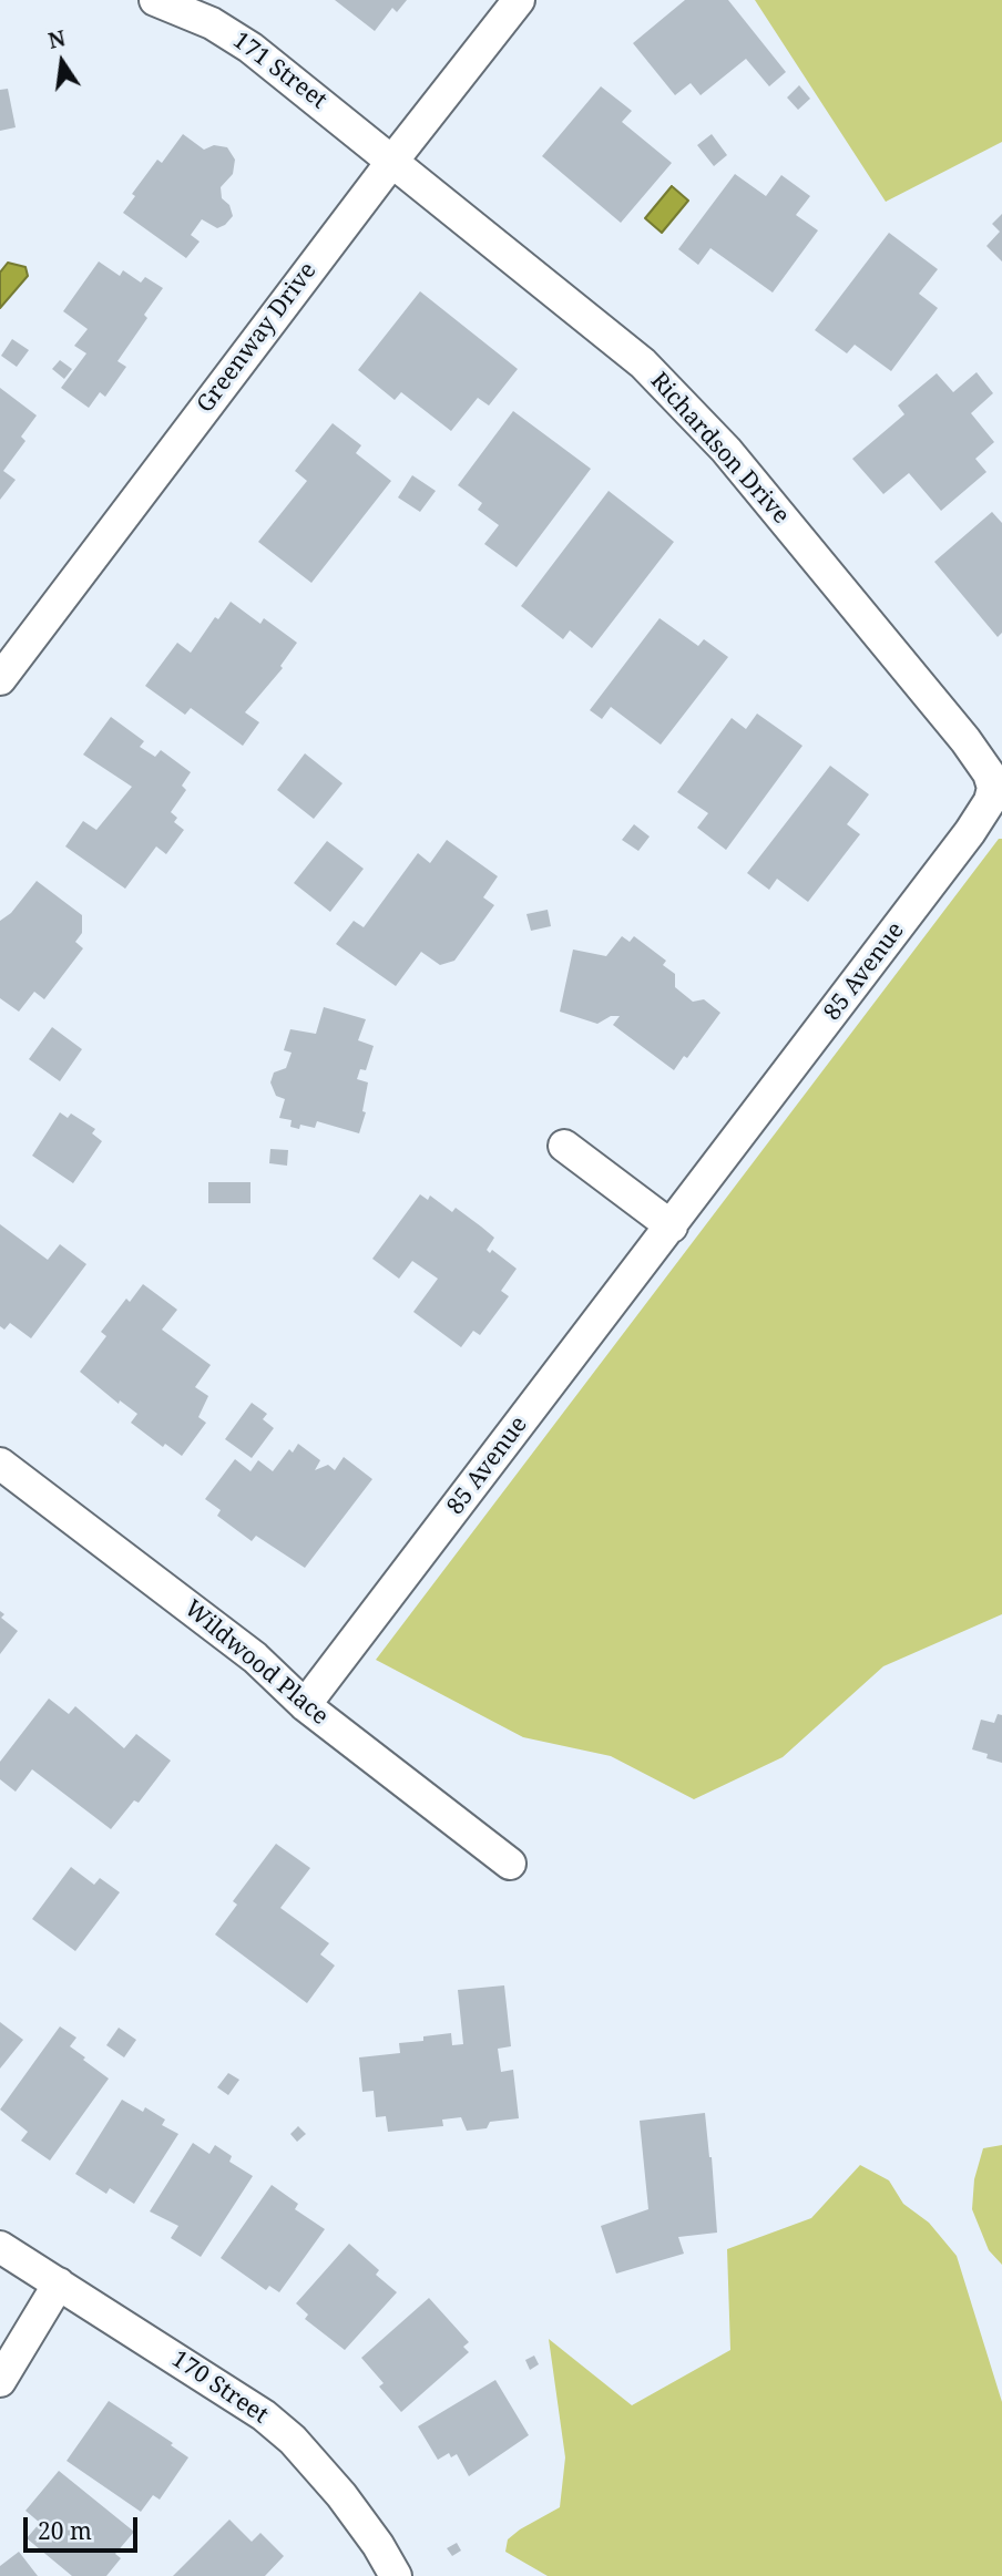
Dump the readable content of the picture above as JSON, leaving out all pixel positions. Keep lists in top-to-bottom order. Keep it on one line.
{"streets":{"street":["171 Street","Greenway Drive","Richardson Drive","85 Avenue","Wildwood Place","170 Street"]},"crossings":[["171 Street","Greenway Drive"],["171 Street","Richardson Drive"],["Greenway Drive","Richardson Drive"],["Richardson Drive","85 Avenue"],["85 Avenue","Wildwood Place"]],"scale_bar":"20 m","north":"top"}
